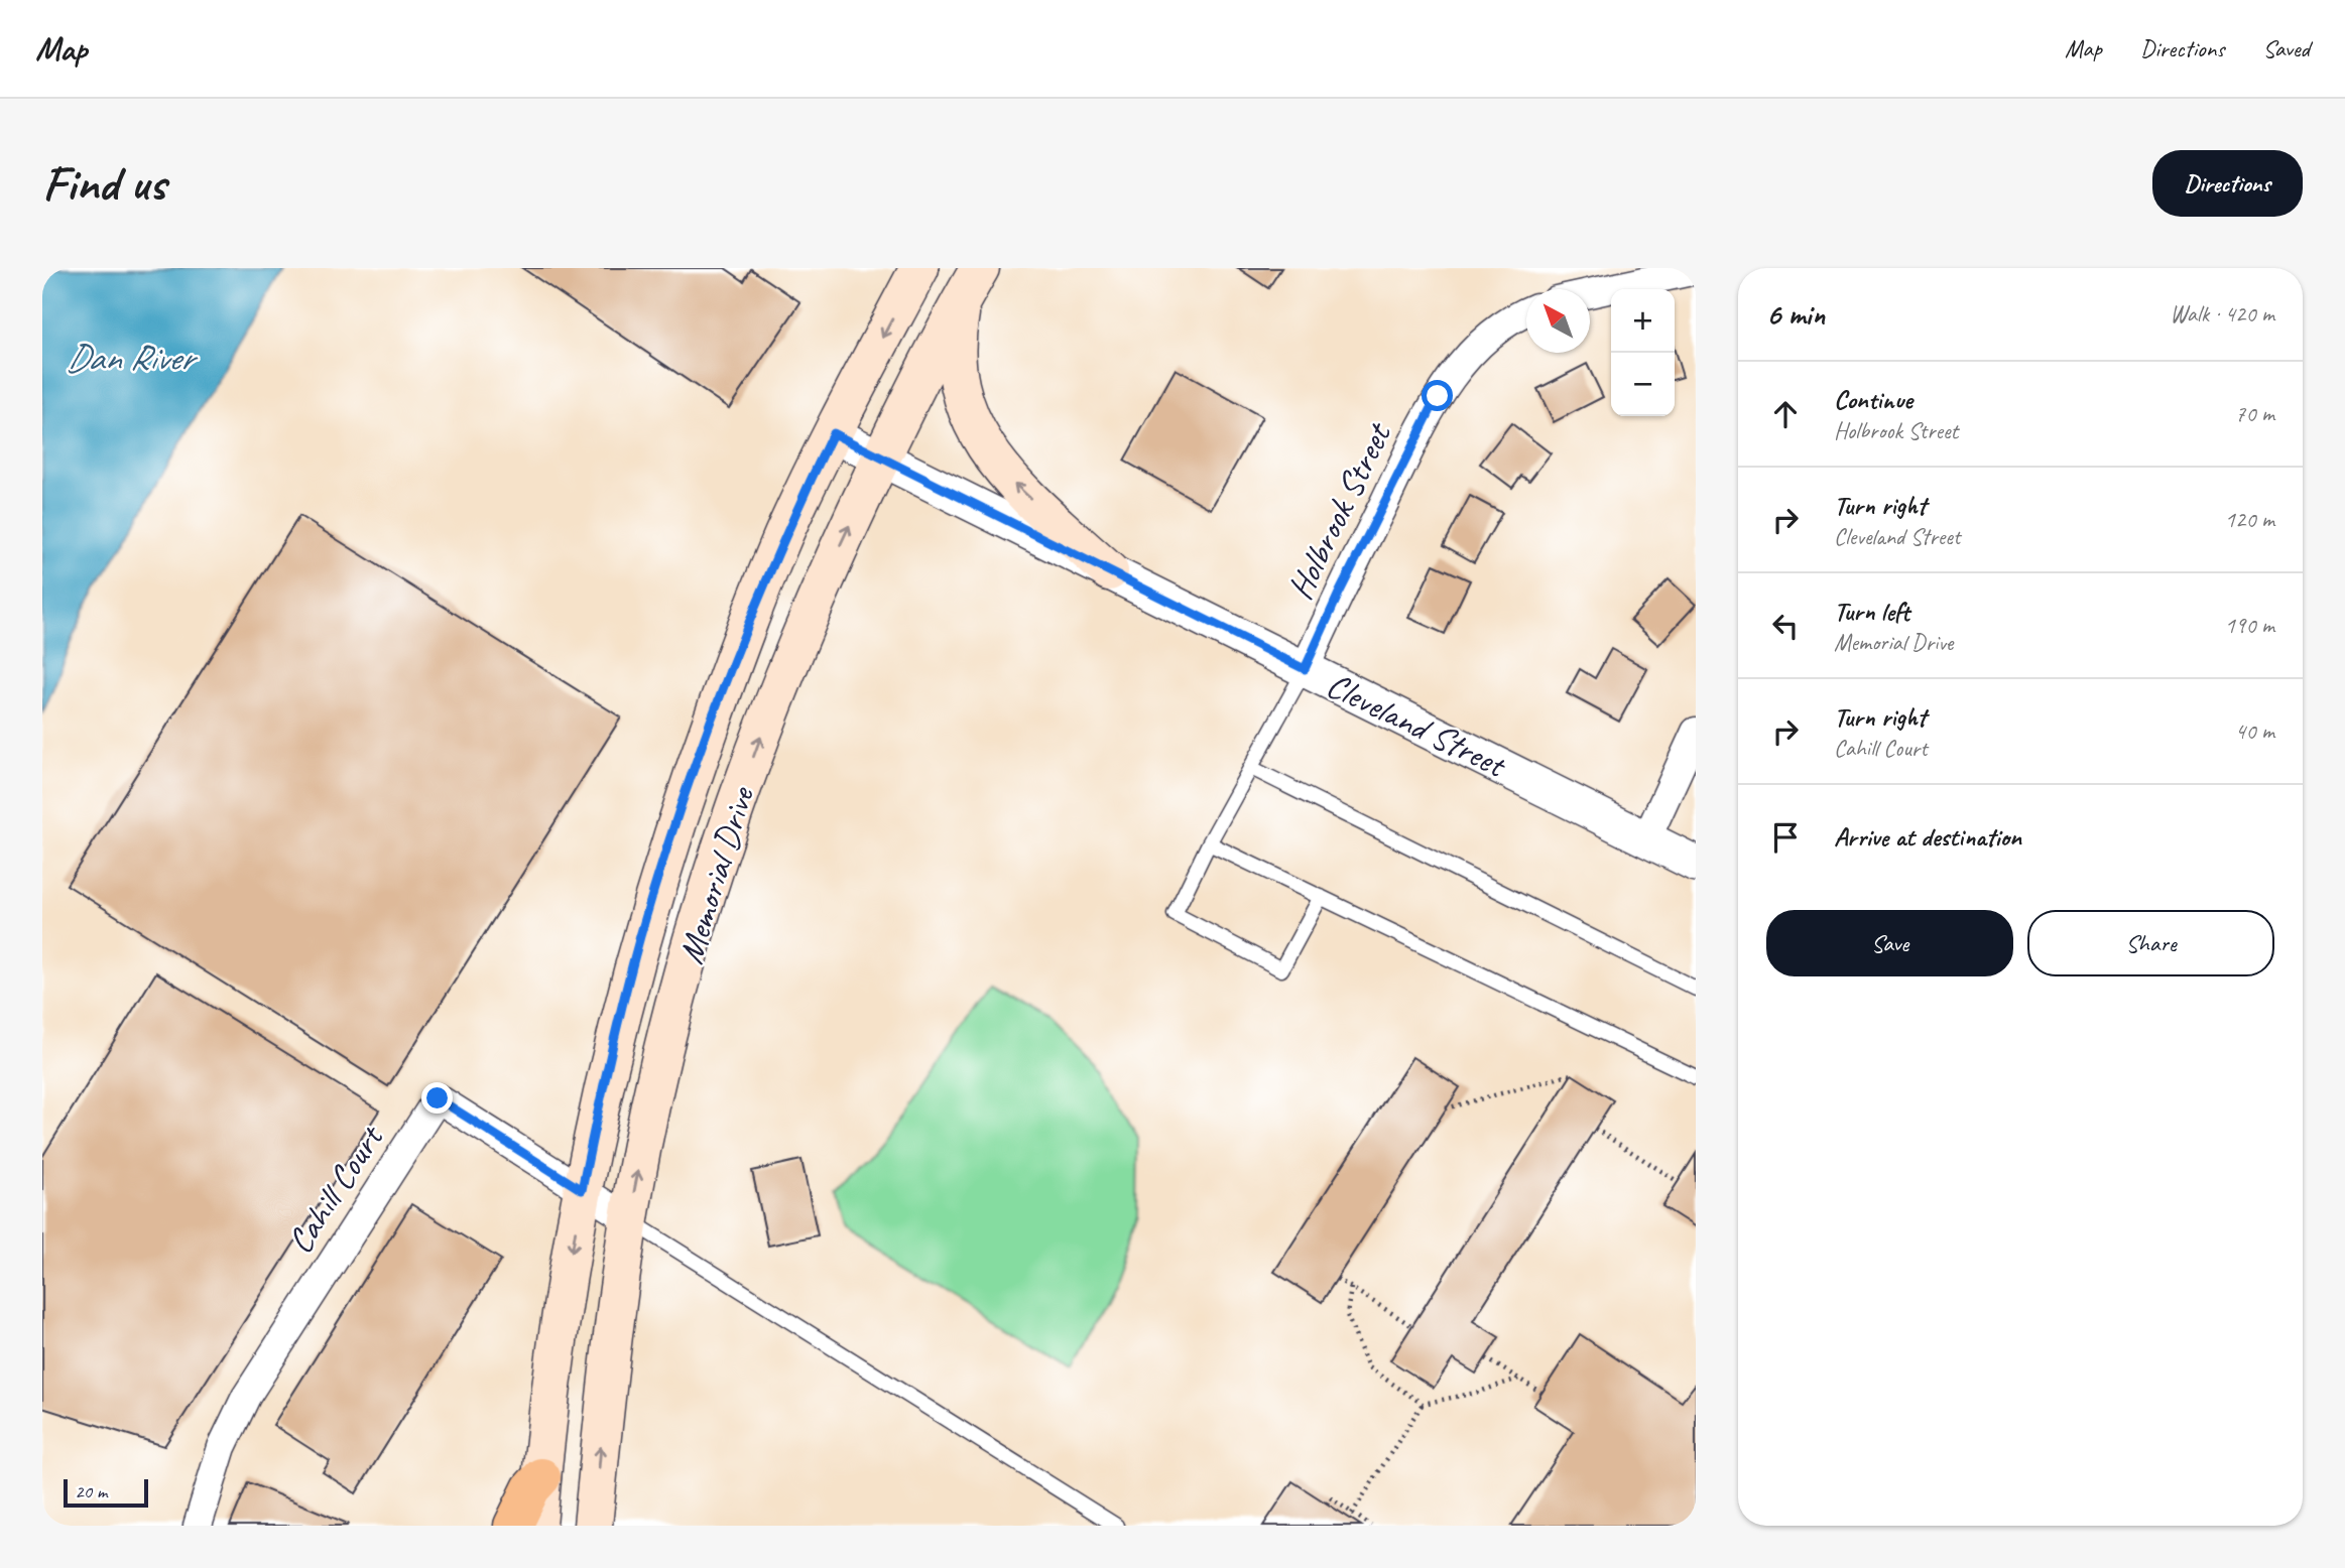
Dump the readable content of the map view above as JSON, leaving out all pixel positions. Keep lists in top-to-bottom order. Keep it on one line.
{"streets":{"main road":["Memorial Drive"],"street":["Holbrook Street","Cleveland Street","Cahill Court"]},"crossings":[["Holbrook Street","Cleveland Street"],["Cleveland Street","Memorial Drive"],["Memorial Drive","Cahill Court"]],"water":["Dan River"],"scale_bar":"20 m","north":"top left","page":{"header":"Map","nav":["Map","Directions","Saved"],"buttons":["Directions",["Save","Share"]],"title":"Find us","heading":["6 min","Walk · 420 m"],"map_buttons":["+","−"],"list":[["Continue","Holbrook Street","70 m"],["Turn right","Cleveland Street","120 m"],["Turn left","Memorial Drive","190 m"],["Turn right","Cahill Court","40 m"],"Arrive at destination"],"scale":"20 m"}}
